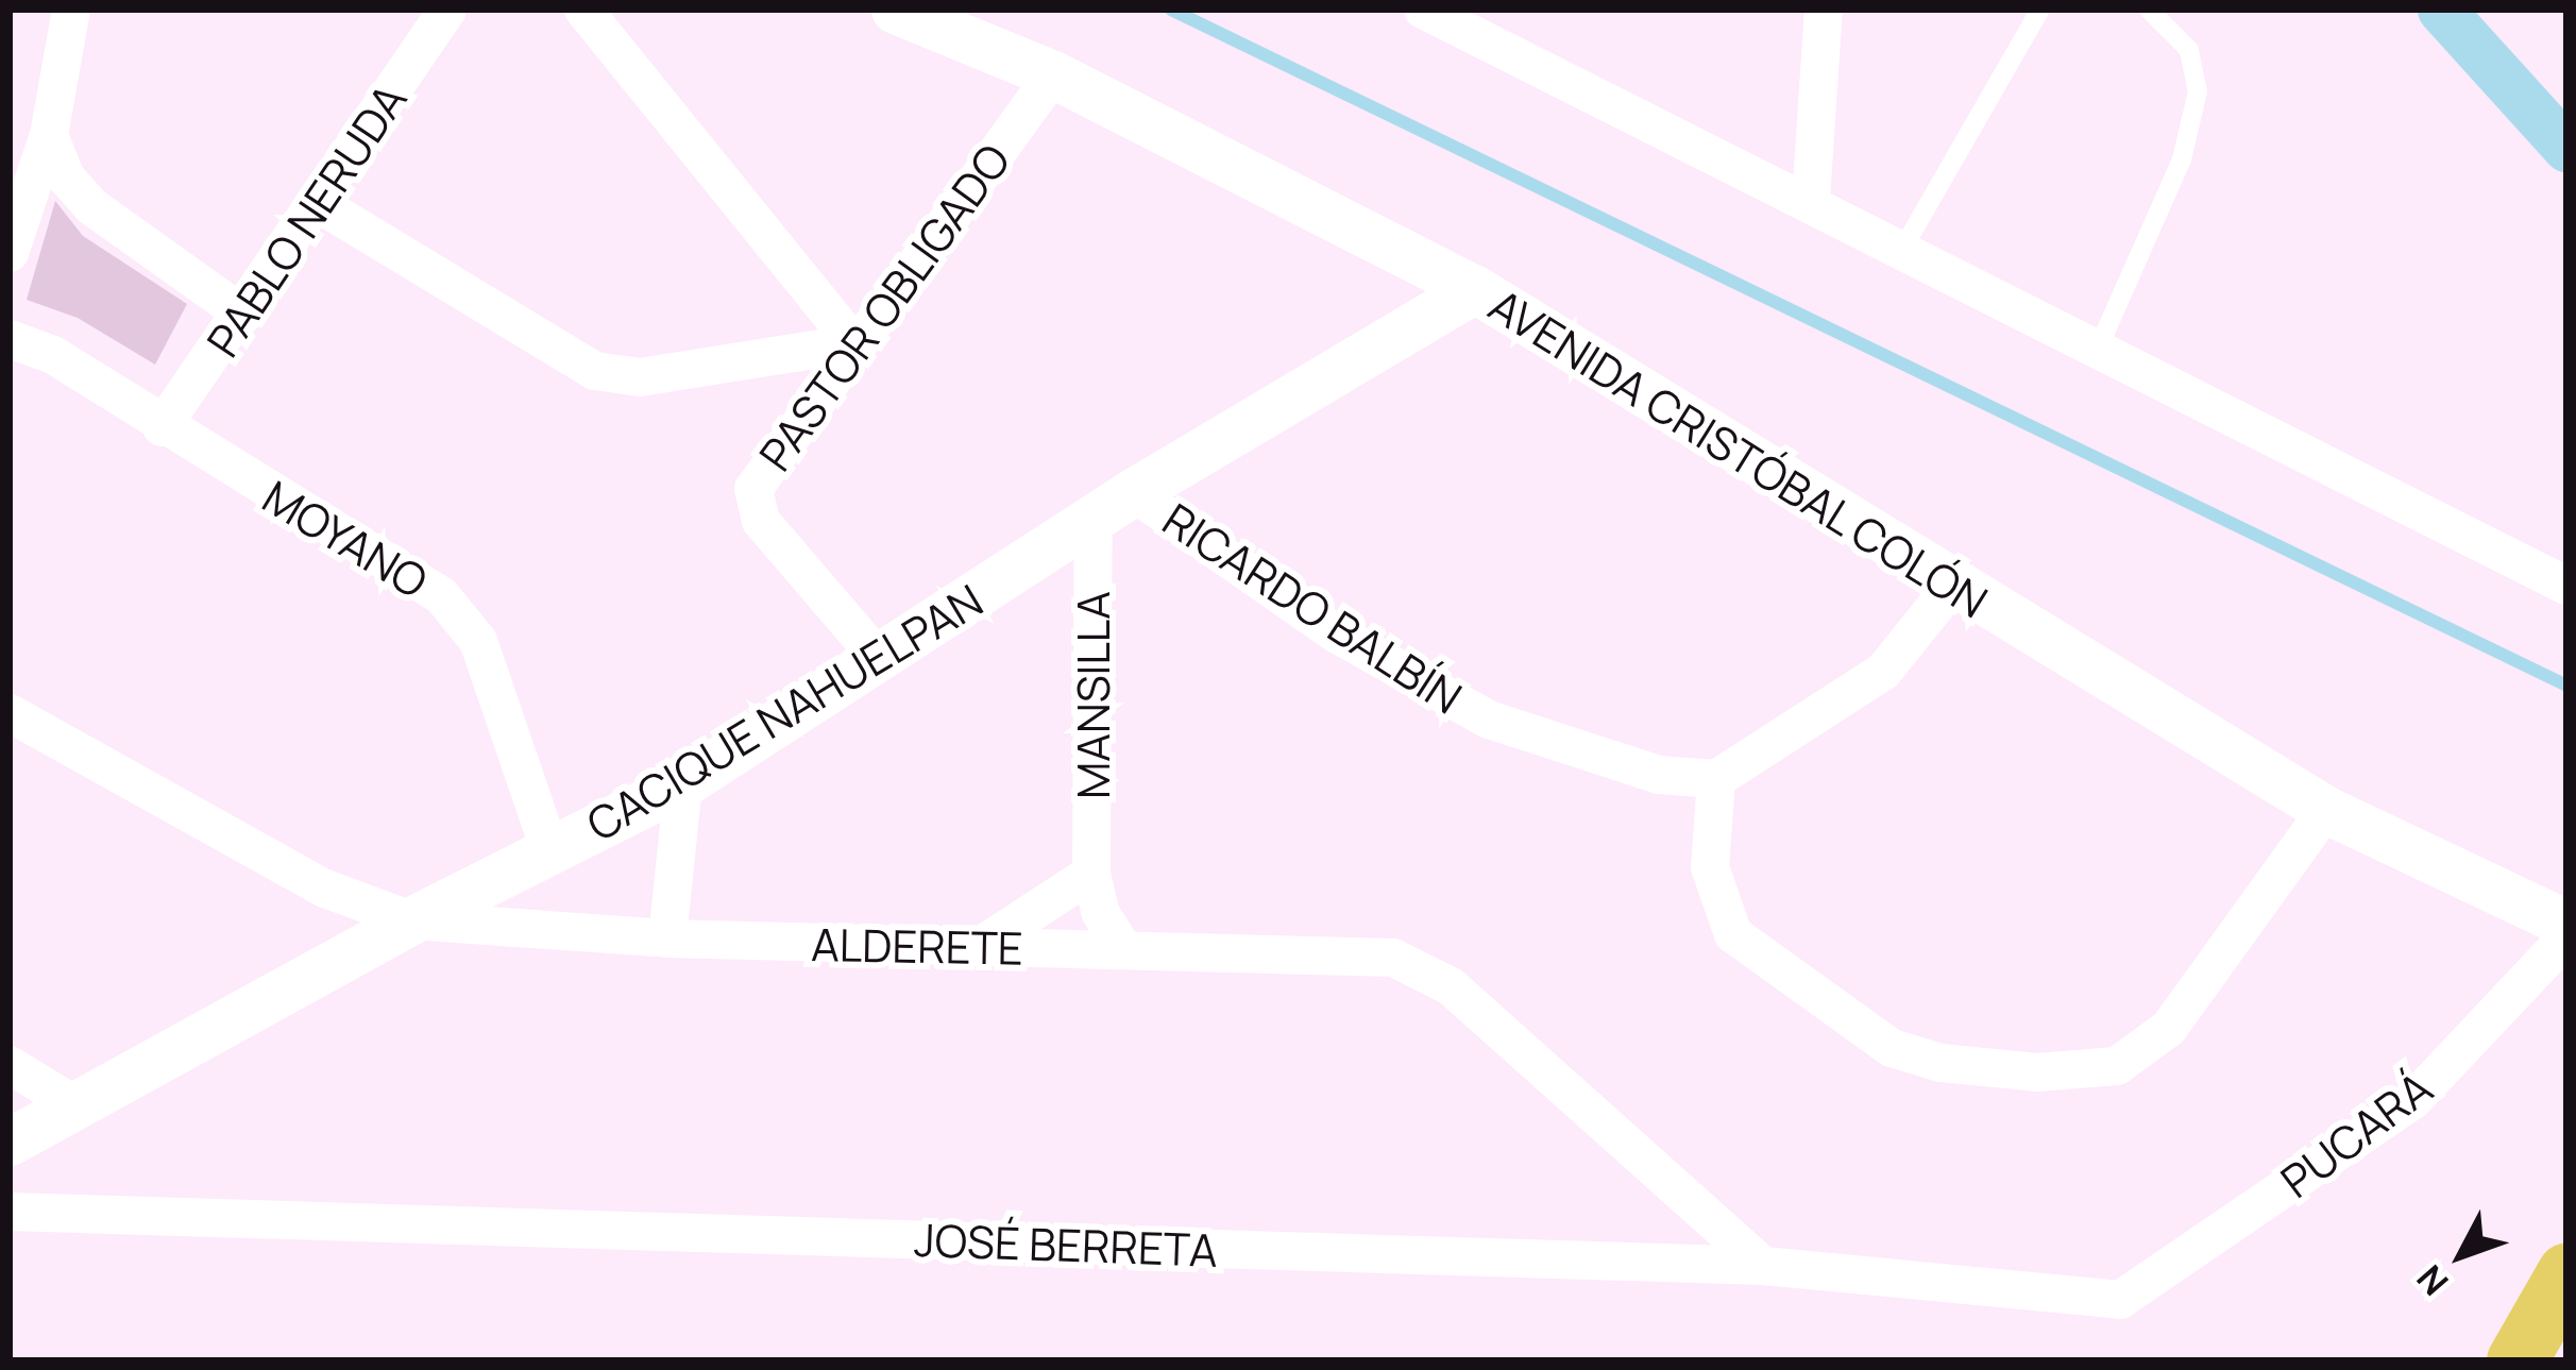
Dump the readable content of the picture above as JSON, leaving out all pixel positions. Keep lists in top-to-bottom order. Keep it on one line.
{"streets":{"street":["PABLO NERUDA","PASTOR OBLIGADO","AVENIDA CRISTÓBAL COLÓN","MOYANO","RICARDO BALBÍN","MANSILLA","CACIQUE NAHUELPAN","ALDERETE","PUCARÁ","JOSÉ BERRETA"]},"crossings":[["PABLO NERUDA","MOYANO"],["PASTOR OBLIGADO","AVENIDA CRISTÓBAL COLÓN"],["PASTOR OBLIGADO","CACIQUE NAHUELPAN"],["AVENIDA CRISTÓBAL COLÓN","CACIQUE NAHUELPAN"],["MOYANO","CACIQUE NAHUELPAN"],["RICARDO BALBÍN","MANSILLA"],["RICARDO BALBÍN","CACIQUE NAHUELPAN"],["MANSILLA","CACIQUE NAHUELPAN"],["MANSILLA","ALDERETE"],["CACIQUE NAHUELPAN","ALDERETE"],["ALDERETE","JOSÉ BERRETA"],["PUCARÁ","JOSÉ BERRETA"]],"north":"bottom left"}
